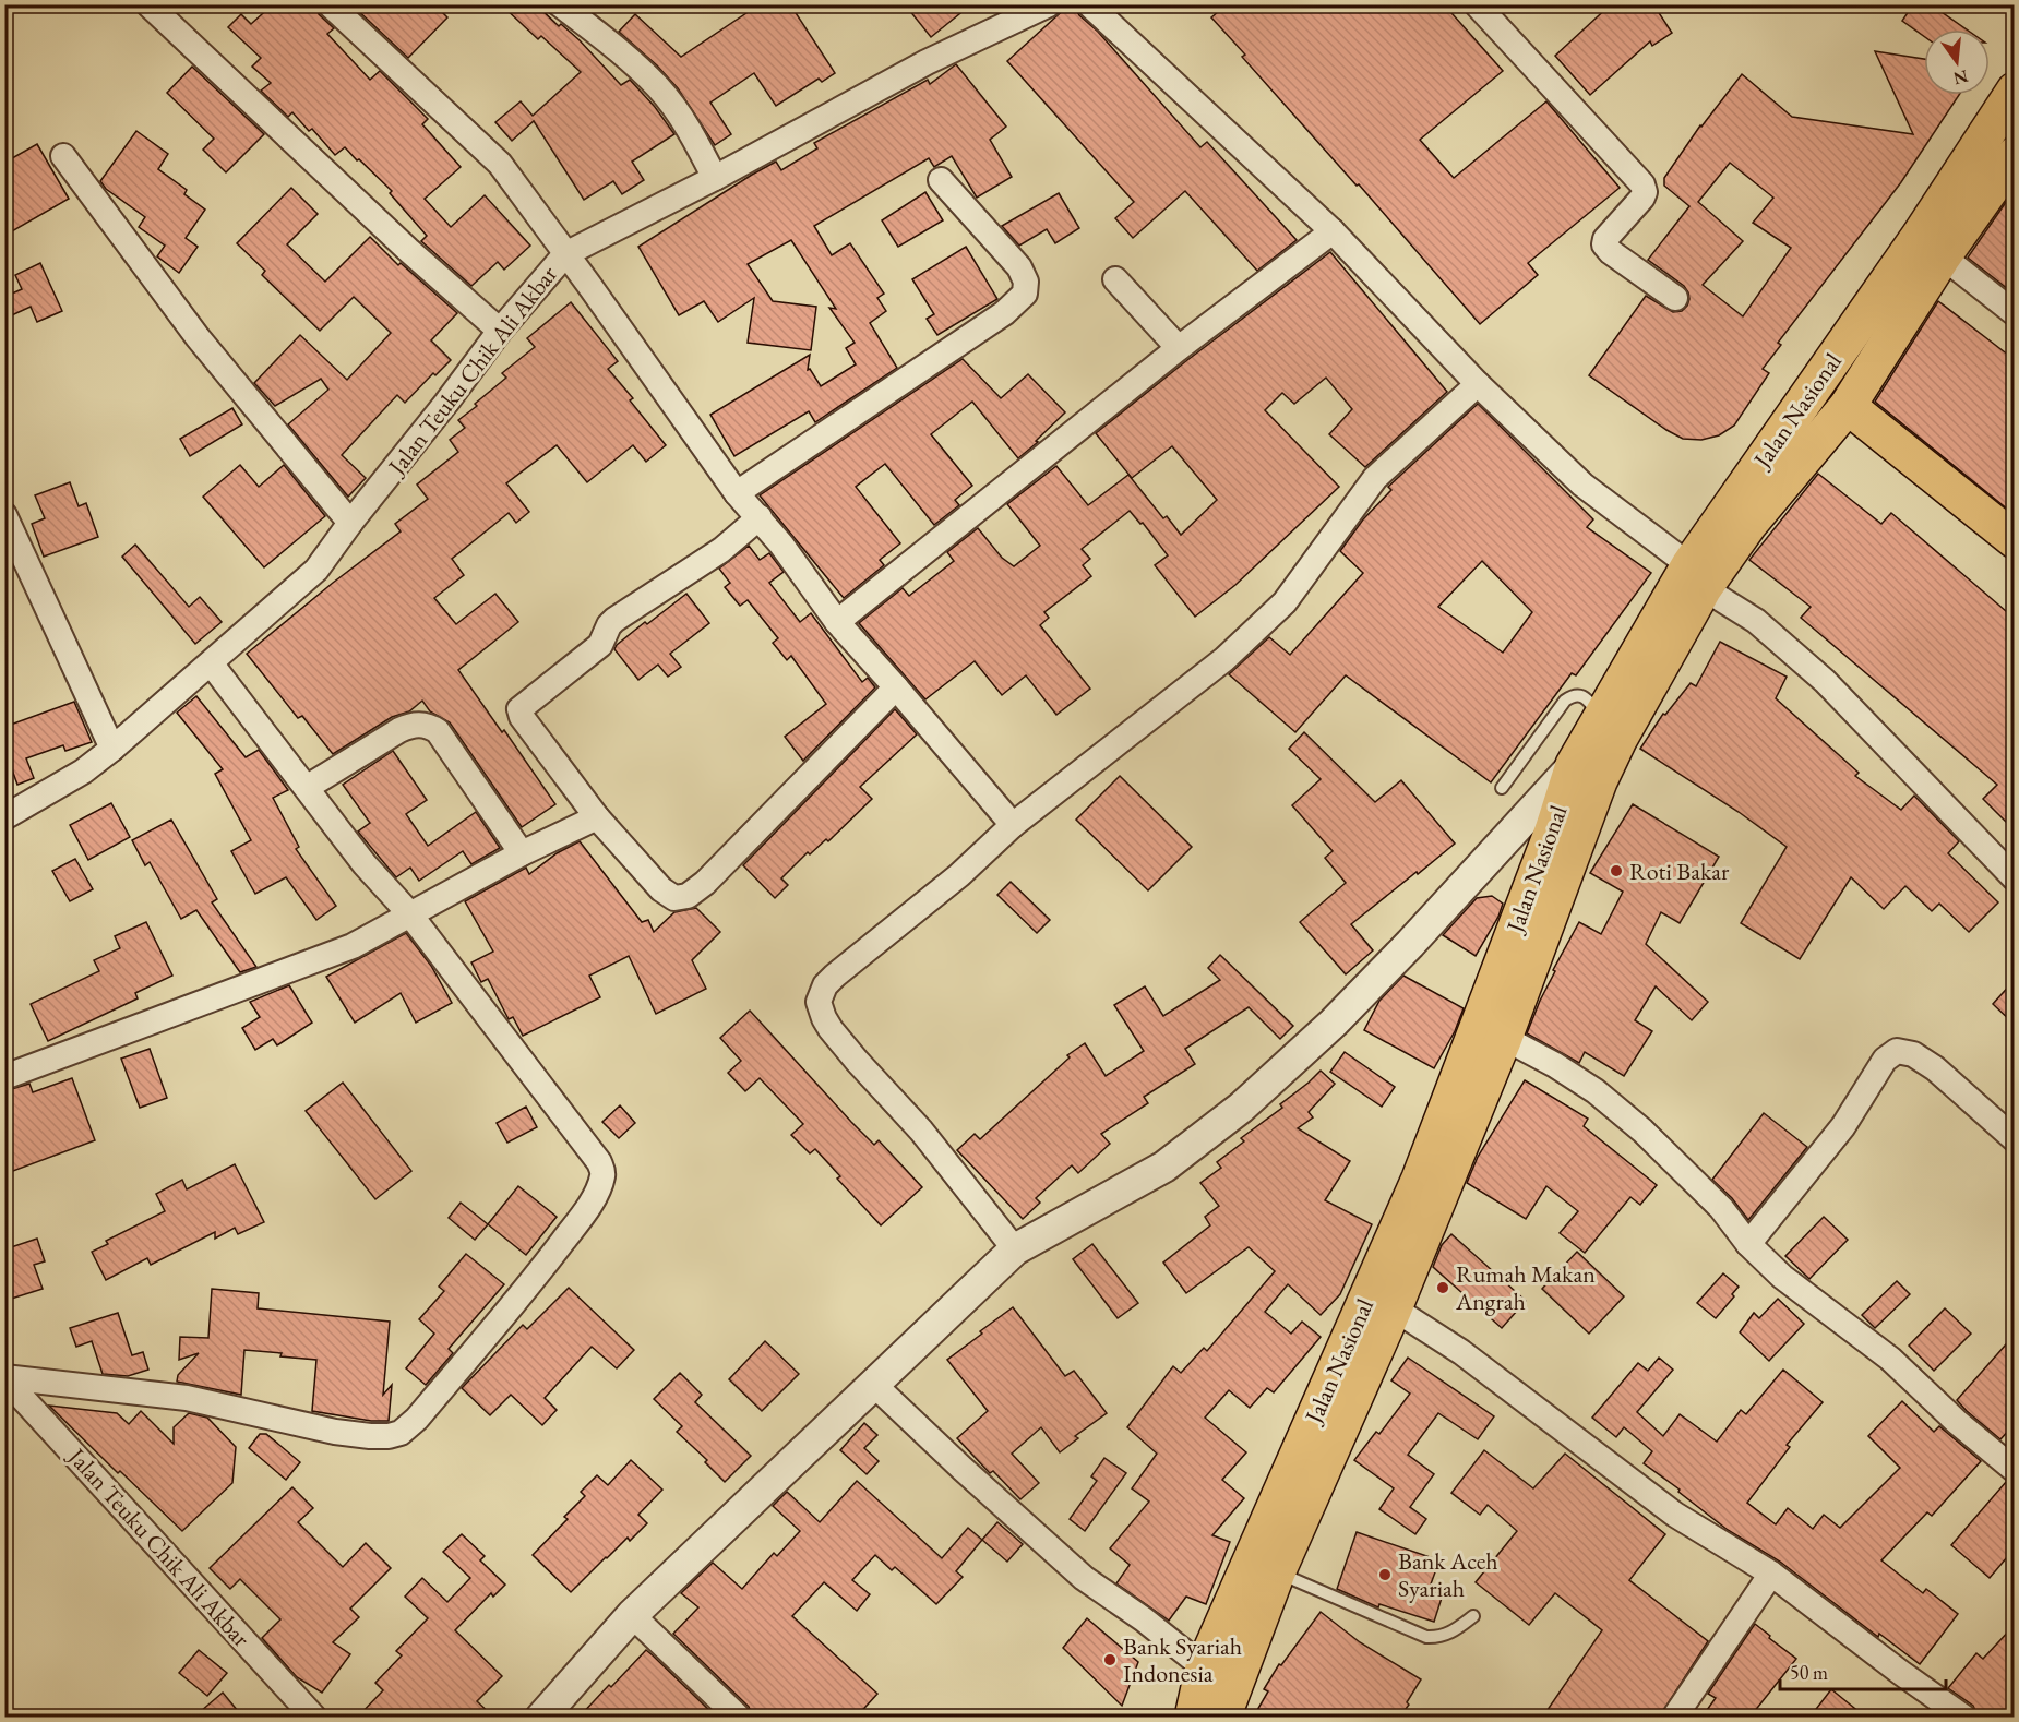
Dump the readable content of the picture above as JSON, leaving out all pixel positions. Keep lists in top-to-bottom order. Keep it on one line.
{"streets":{"highway":["Jalan Nasional"],"street":["Jalan Teuku Chik Ali Akbar"]},"places":["Roti Bakar","Rumah Makan Angrah","Bank Aceh Syariah","Bank Syariah Indonesia"],"scale_bar":"50 m","north":"bottom"}
